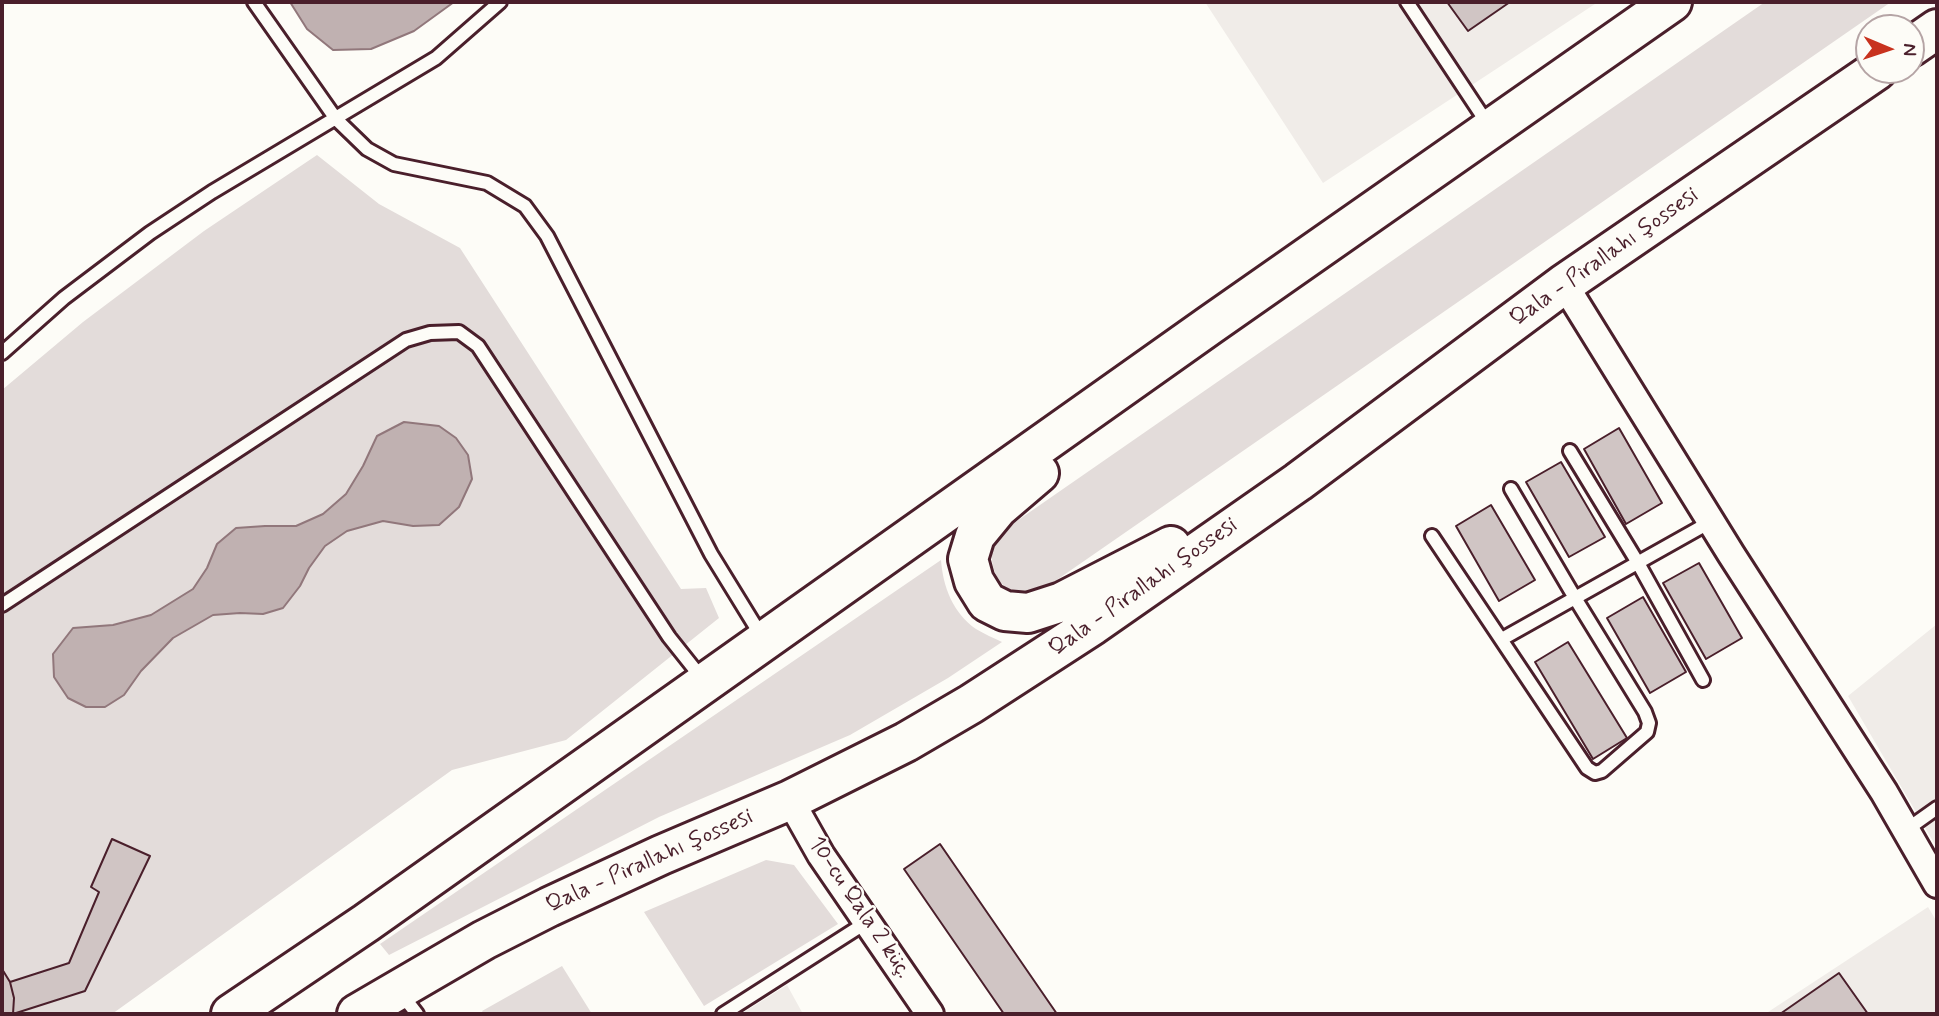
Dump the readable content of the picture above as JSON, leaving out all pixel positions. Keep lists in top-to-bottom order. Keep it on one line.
{"streets":{"main road":["Qala - Pirallahı şossesi"],"street":["10-cu Qala 2 küç."]},"crossings":[["Qala - Pirallahı şossesi","10-cu Qala 2 küç."]],"north":"right"}
